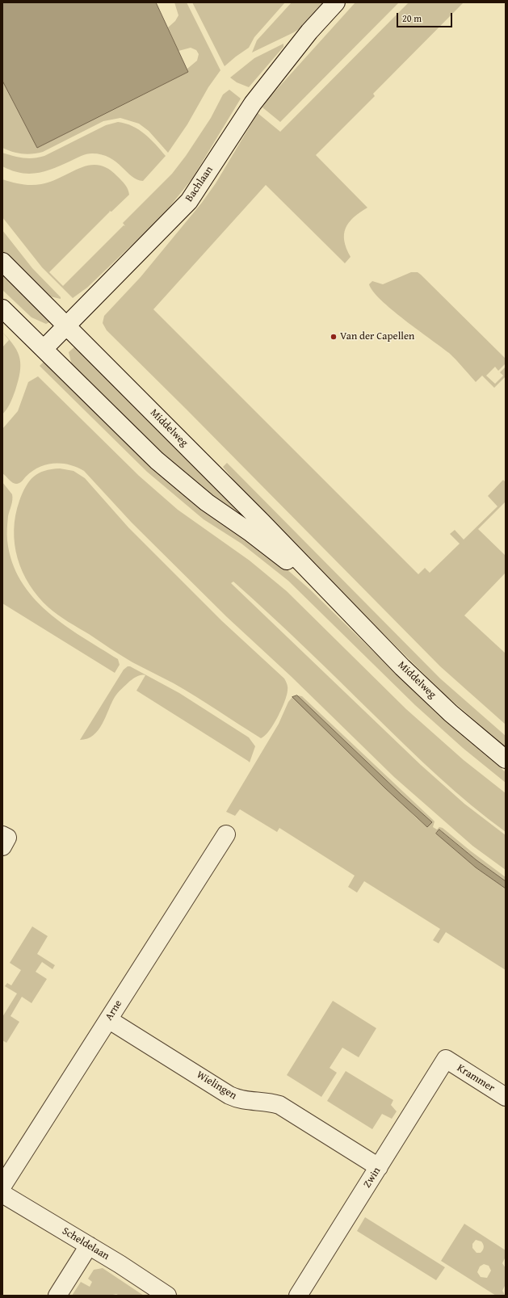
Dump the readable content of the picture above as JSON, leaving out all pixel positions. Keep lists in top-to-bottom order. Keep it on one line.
{"streets":{"street":["Bachlaan","Middelweg","Arne","Krammer","Wielingen","Zwin","Scheldelaan"]},"crossings":[["Bachlaan","Middelweg"],["Arne","Wielingen"],["Krammer","Zwin"],["Wielingen","Zwin"]],"places":["Van der Capellen"],"scale_bar":"20 m"}
